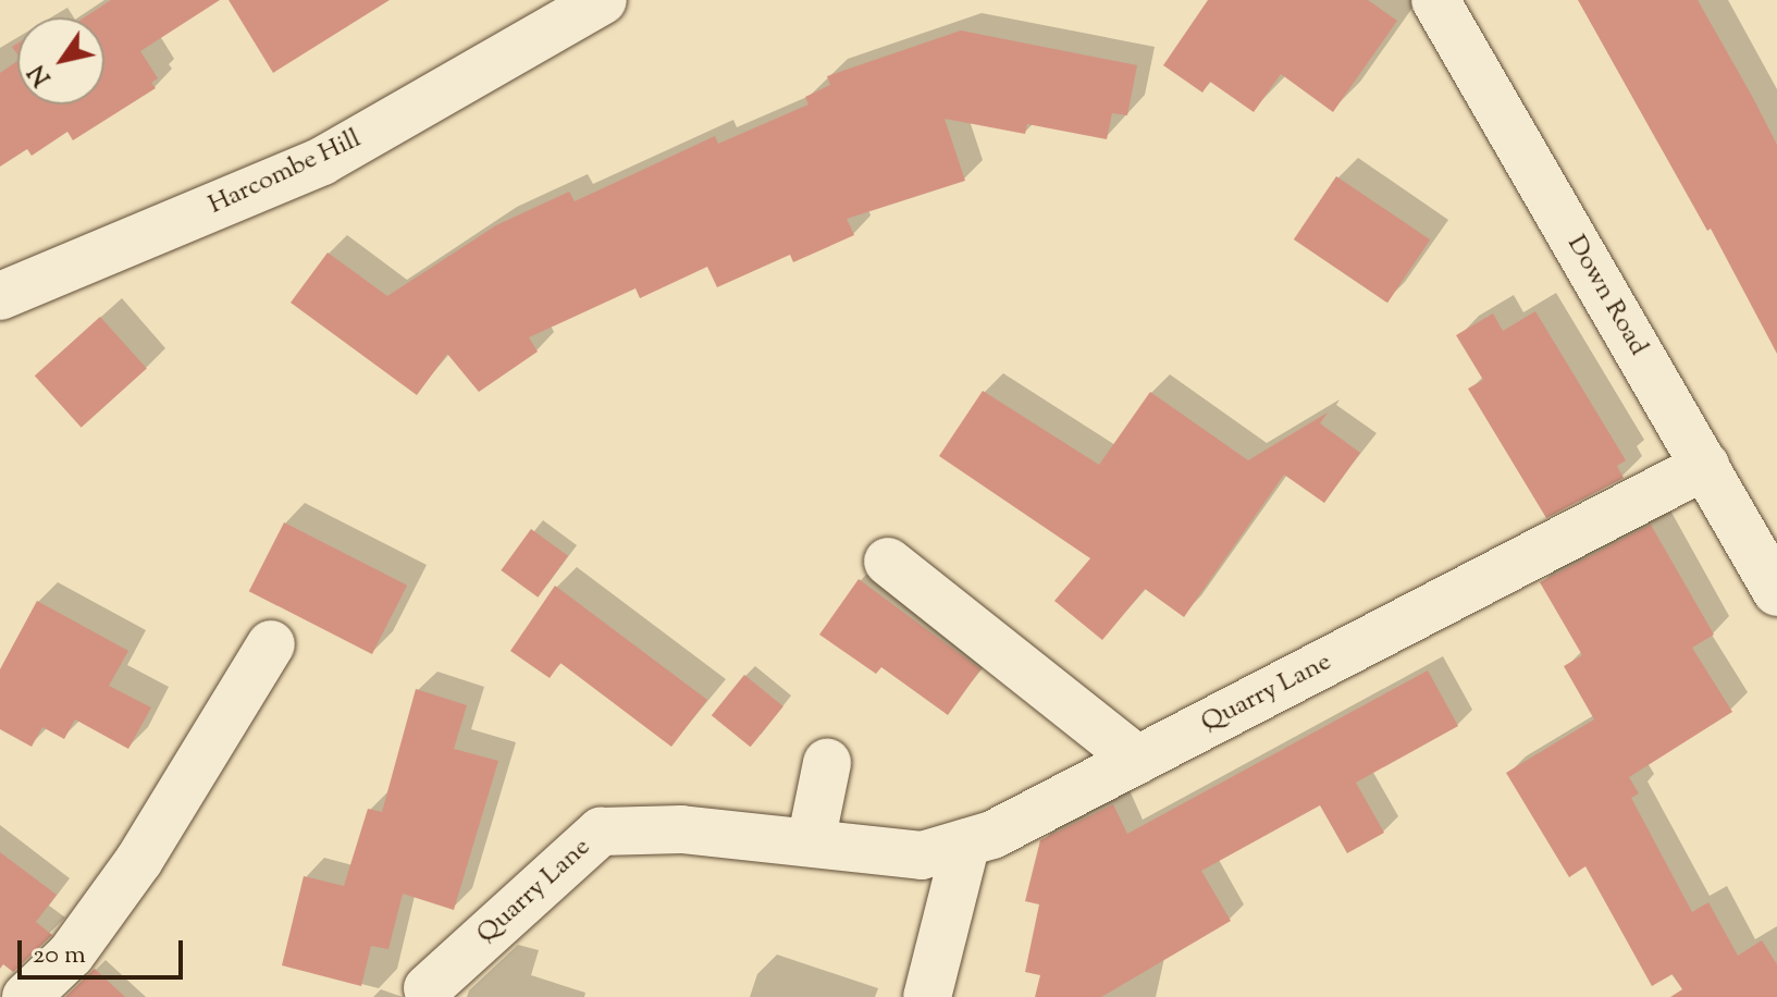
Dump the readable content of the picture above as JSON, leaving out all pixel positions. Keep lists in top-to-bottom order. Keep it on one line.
{"streets":{"street":["Harcombe Hill","Down Road","Quarry Lane"]},"crossings":[["Down Road","Quarry Lane"]],"scale_bar":"20 m","north":"bottom left"}
